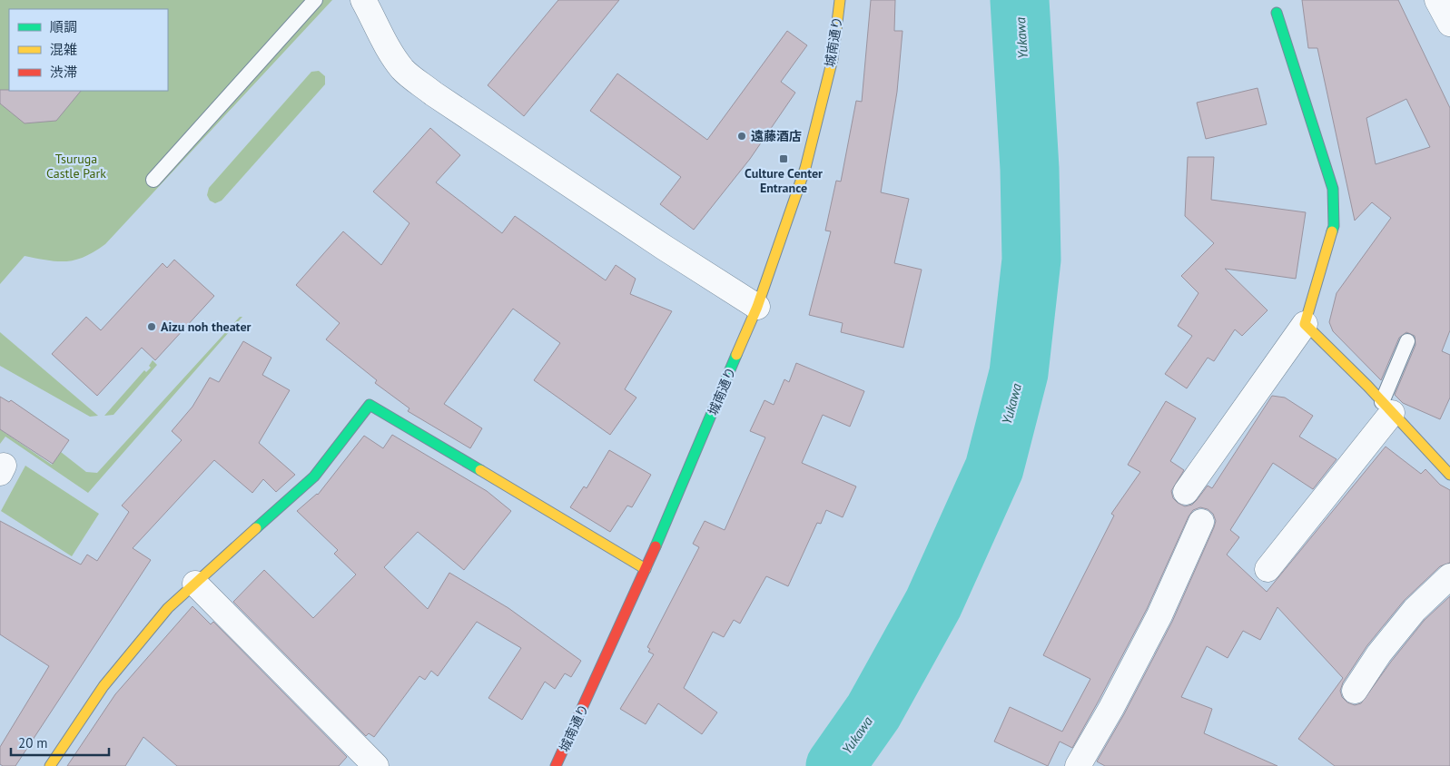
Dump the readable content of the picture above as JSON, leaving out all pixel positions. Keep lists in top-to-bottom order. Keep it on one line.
{"streets":{"street":["城南通り"]},"water":["Yukawa"],"parks":["Tsuruga Castle Park"],"places":{"other":["遠藤酒店","Aizu noh theater"],"transit":["Culture Center Entrance"]},"legend":["順調","混雑","渋滞"],"scale_bar":"20 m"}
